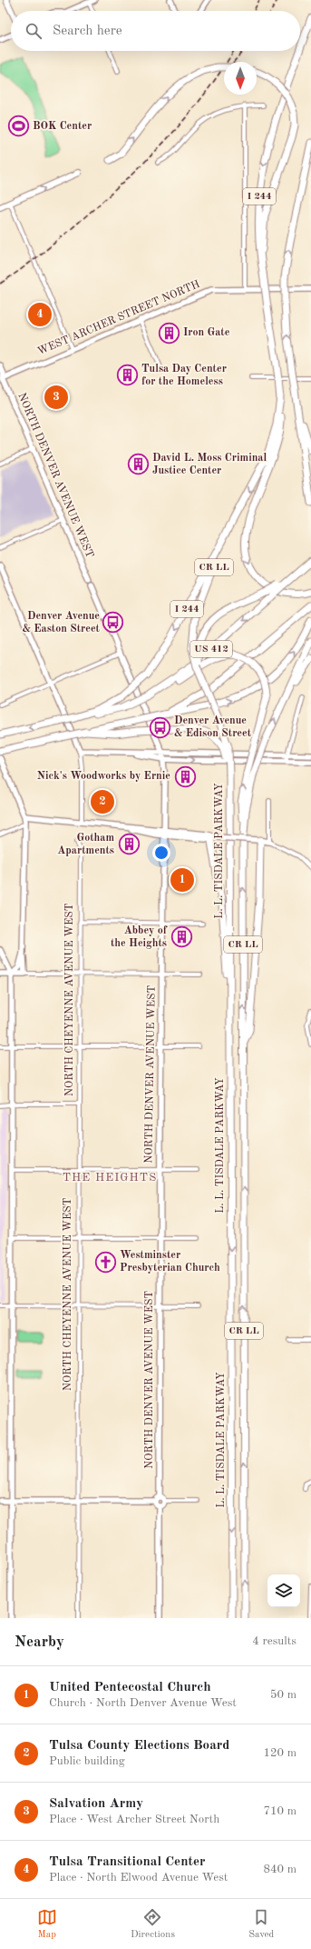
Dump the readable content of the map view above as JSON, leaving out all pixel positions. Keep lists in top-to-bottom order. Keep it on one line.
{"streets":{"highway":["I 244","CR LL","US 412","L. L. TISDALE PARKWAY"],"street":["WEST ARCHER STREET NORTH","NORTH DENVER AVENUE WEST","NORTH CHEYENNE AVENUE WEST"]},"crossings":[["I 244","CR LL"],["I 244","US 412"],["WEST ARCHER STREET NORTH","NORTH DENVER AVENUE WEST"],["CR LL","L. L. TISDALE PARKWAY"]],"districts":["THE HEIGHTS"],"places":{"sports":["BOK Center"],"building":["Iron Gate","Tulsa Day Center for the Homeless","David L. Moss Criminal Justice Center","Nick's Woodworks by Ernie","Gotham Apartments","Abbey of the Heights"],"bus stop":["Denver Avenue & Easton Street","Denver Avenue & Edison Street"],"church":["Westminster Presbyterian Church"]},"north":"bottom","page":{"search":"Search here","pins":["4","3","2","1"],"heading":["Nearby","4 results"],"list":[{"mark":"1","name":"United Pentecostal Church","note":"Church · North Denver Avenue West","value":"50 m"},{"mark":"2","name":"Tulsa County Elections Board","note":"Public building","value":"120 m"},{"mark":"3","name":"Salvation Army","note":"Place · West Archer Street North","value":"710 m"},{"mark":"4","name":"Tulsa Transitional Center","note":"Place · North Elwood Avenue West","value":"840 m"}],"nav":["Map","Directions","Saved"]}}
